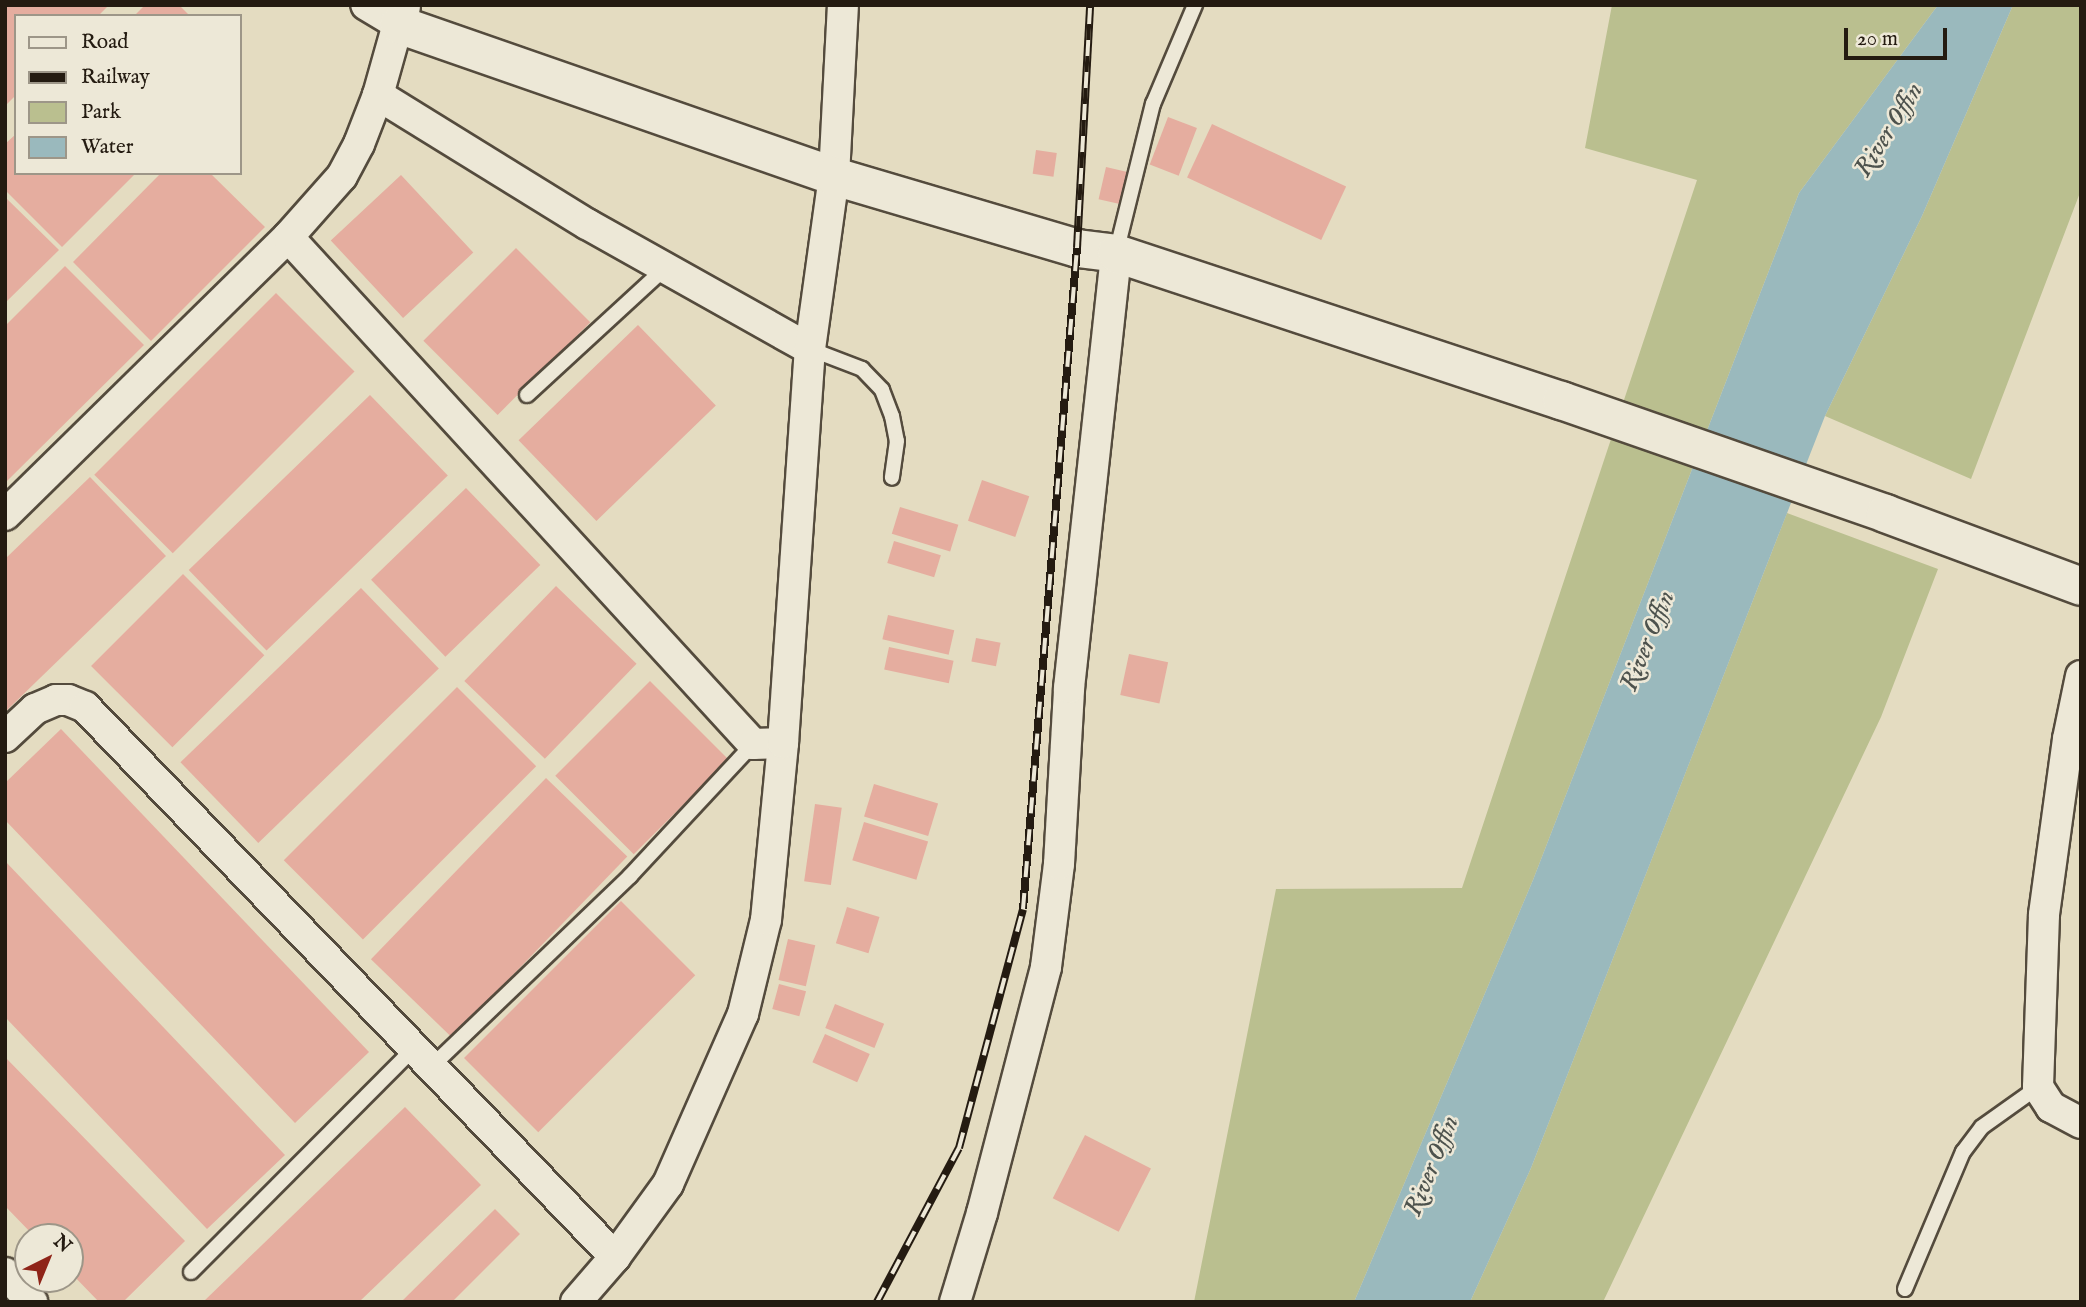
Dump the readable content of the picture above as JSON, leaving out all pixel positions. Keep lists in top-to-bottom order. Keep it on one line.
{"water":["River Offin"],"legend":["Road","Railway","Park","Water"],"scale_bar":"20 m","north":"top right"}
